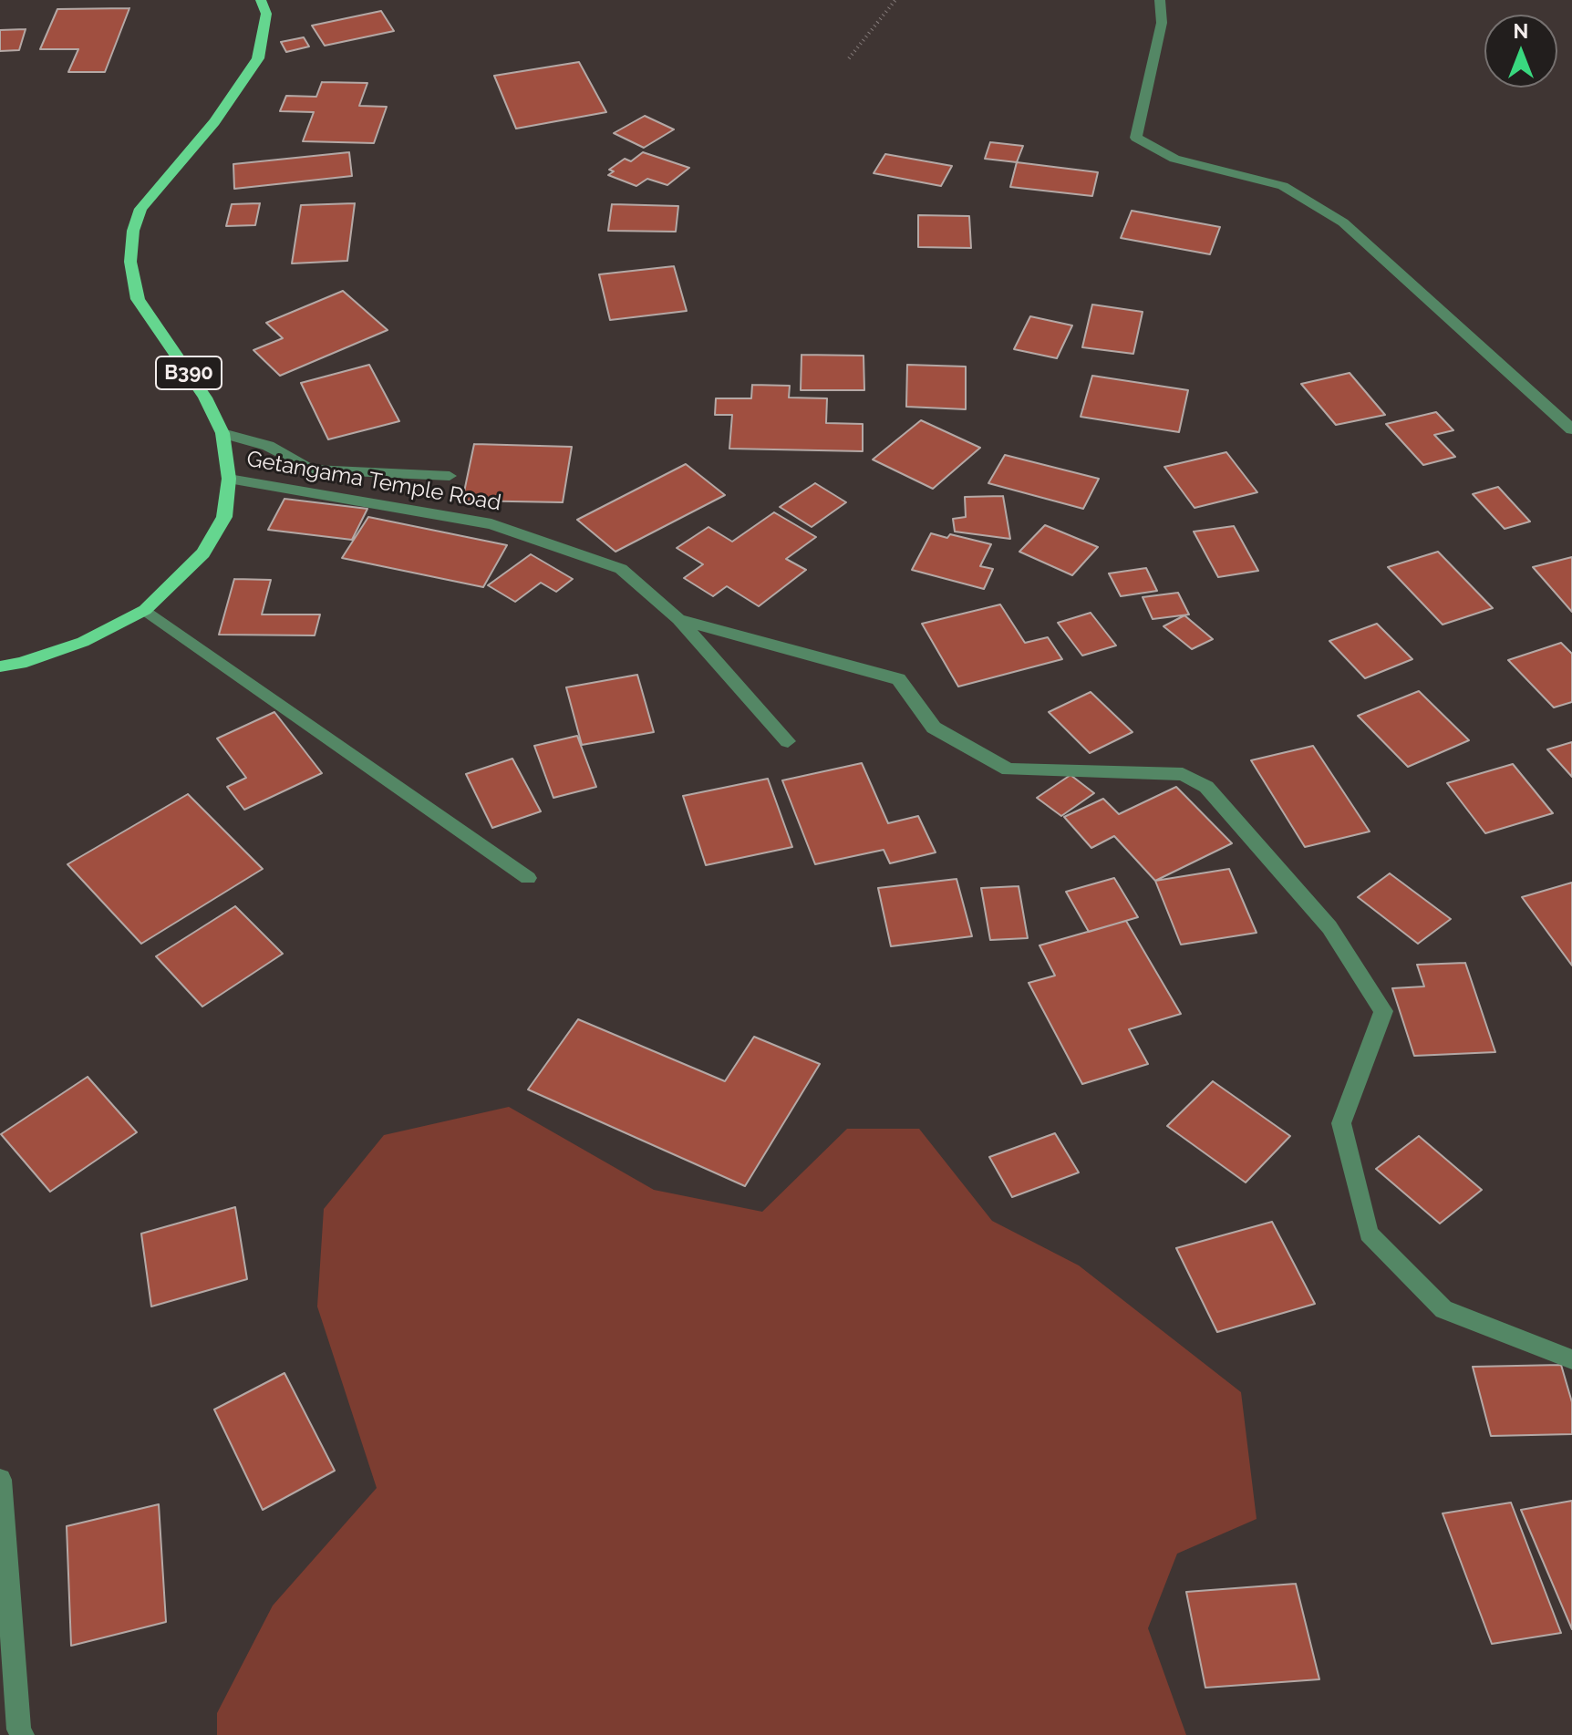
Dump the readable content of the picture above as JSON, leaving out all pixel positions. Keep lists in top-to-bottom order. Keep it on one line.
{"streets":{"main road":["B390"],"street":["Getangama Temple Road"]},"crossings":[["B390","Getangama Temple Road"]],"north":"top"}
